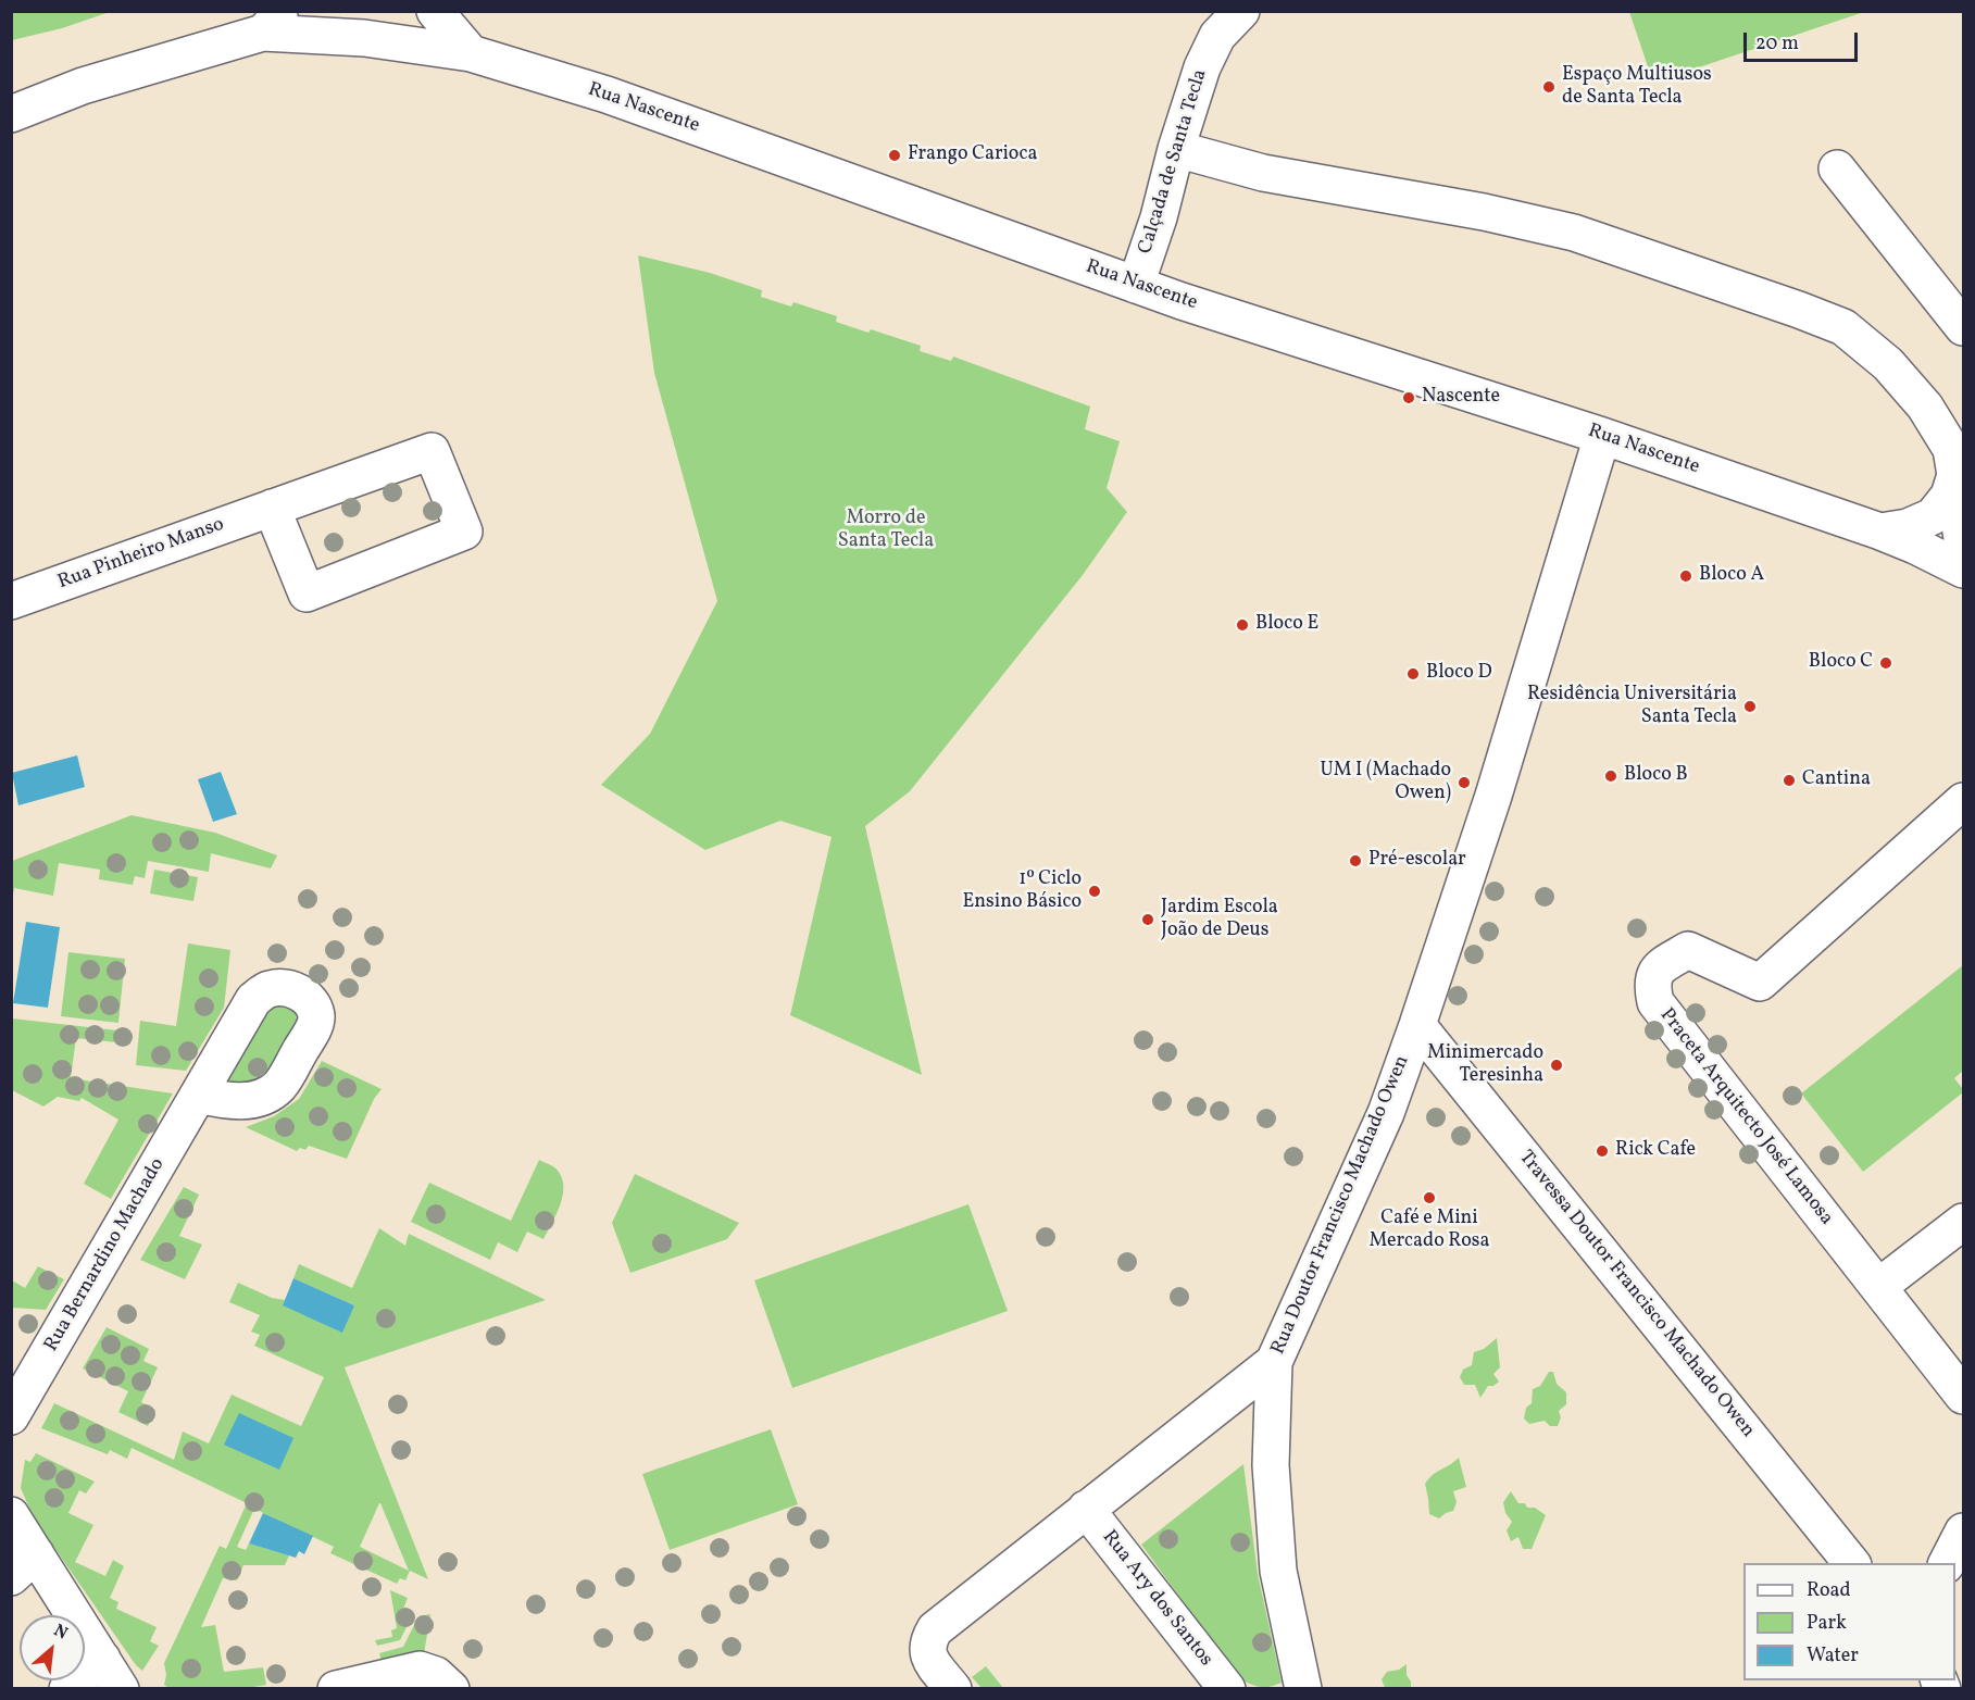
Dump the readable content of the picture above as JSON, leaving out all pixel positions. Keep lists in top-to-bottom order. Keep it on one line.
{"streets":{"street":["Rua Nascente","Calçada de Santa Tecla","Rua Pinheiro Manso","Praceta Arquitecto José Lamosa","Rua Doutor Francisco Machado Owen","Rua Bernardino Machado","Travessa Doutor Francisco Machado Owen","Rua Ary dos Santos"]},"crossings":[["Rua Nascente","Calçada de Santa Tecla"],["Rua Nascente","Rua Doutor Francisco Machado Owen"],["Rua Doutor Francisco Machado Owen","Travessa Doutor Francisco Machado Owen"]],"parks":["Morro de Santa Tecla"],"places":["Espaço Multiusos de Santa Tecla","Frango Carioca","Nascente","Bloco A","Bloco E","Bloco C","Bloco D","Residência Universitária Santa Tecla","Bloco B","Cantina","UM I (Machado Owen)","Pré-escolar","1º Ciclo Ensino Básico","Jardim Escola João de Deus","Minimercado Teresinha","Rick Cafe","Café e Mini Mercado Rosa"],"legend":["Road","Park","Water"],"scale_bar":"20 m","north":"top right"}
